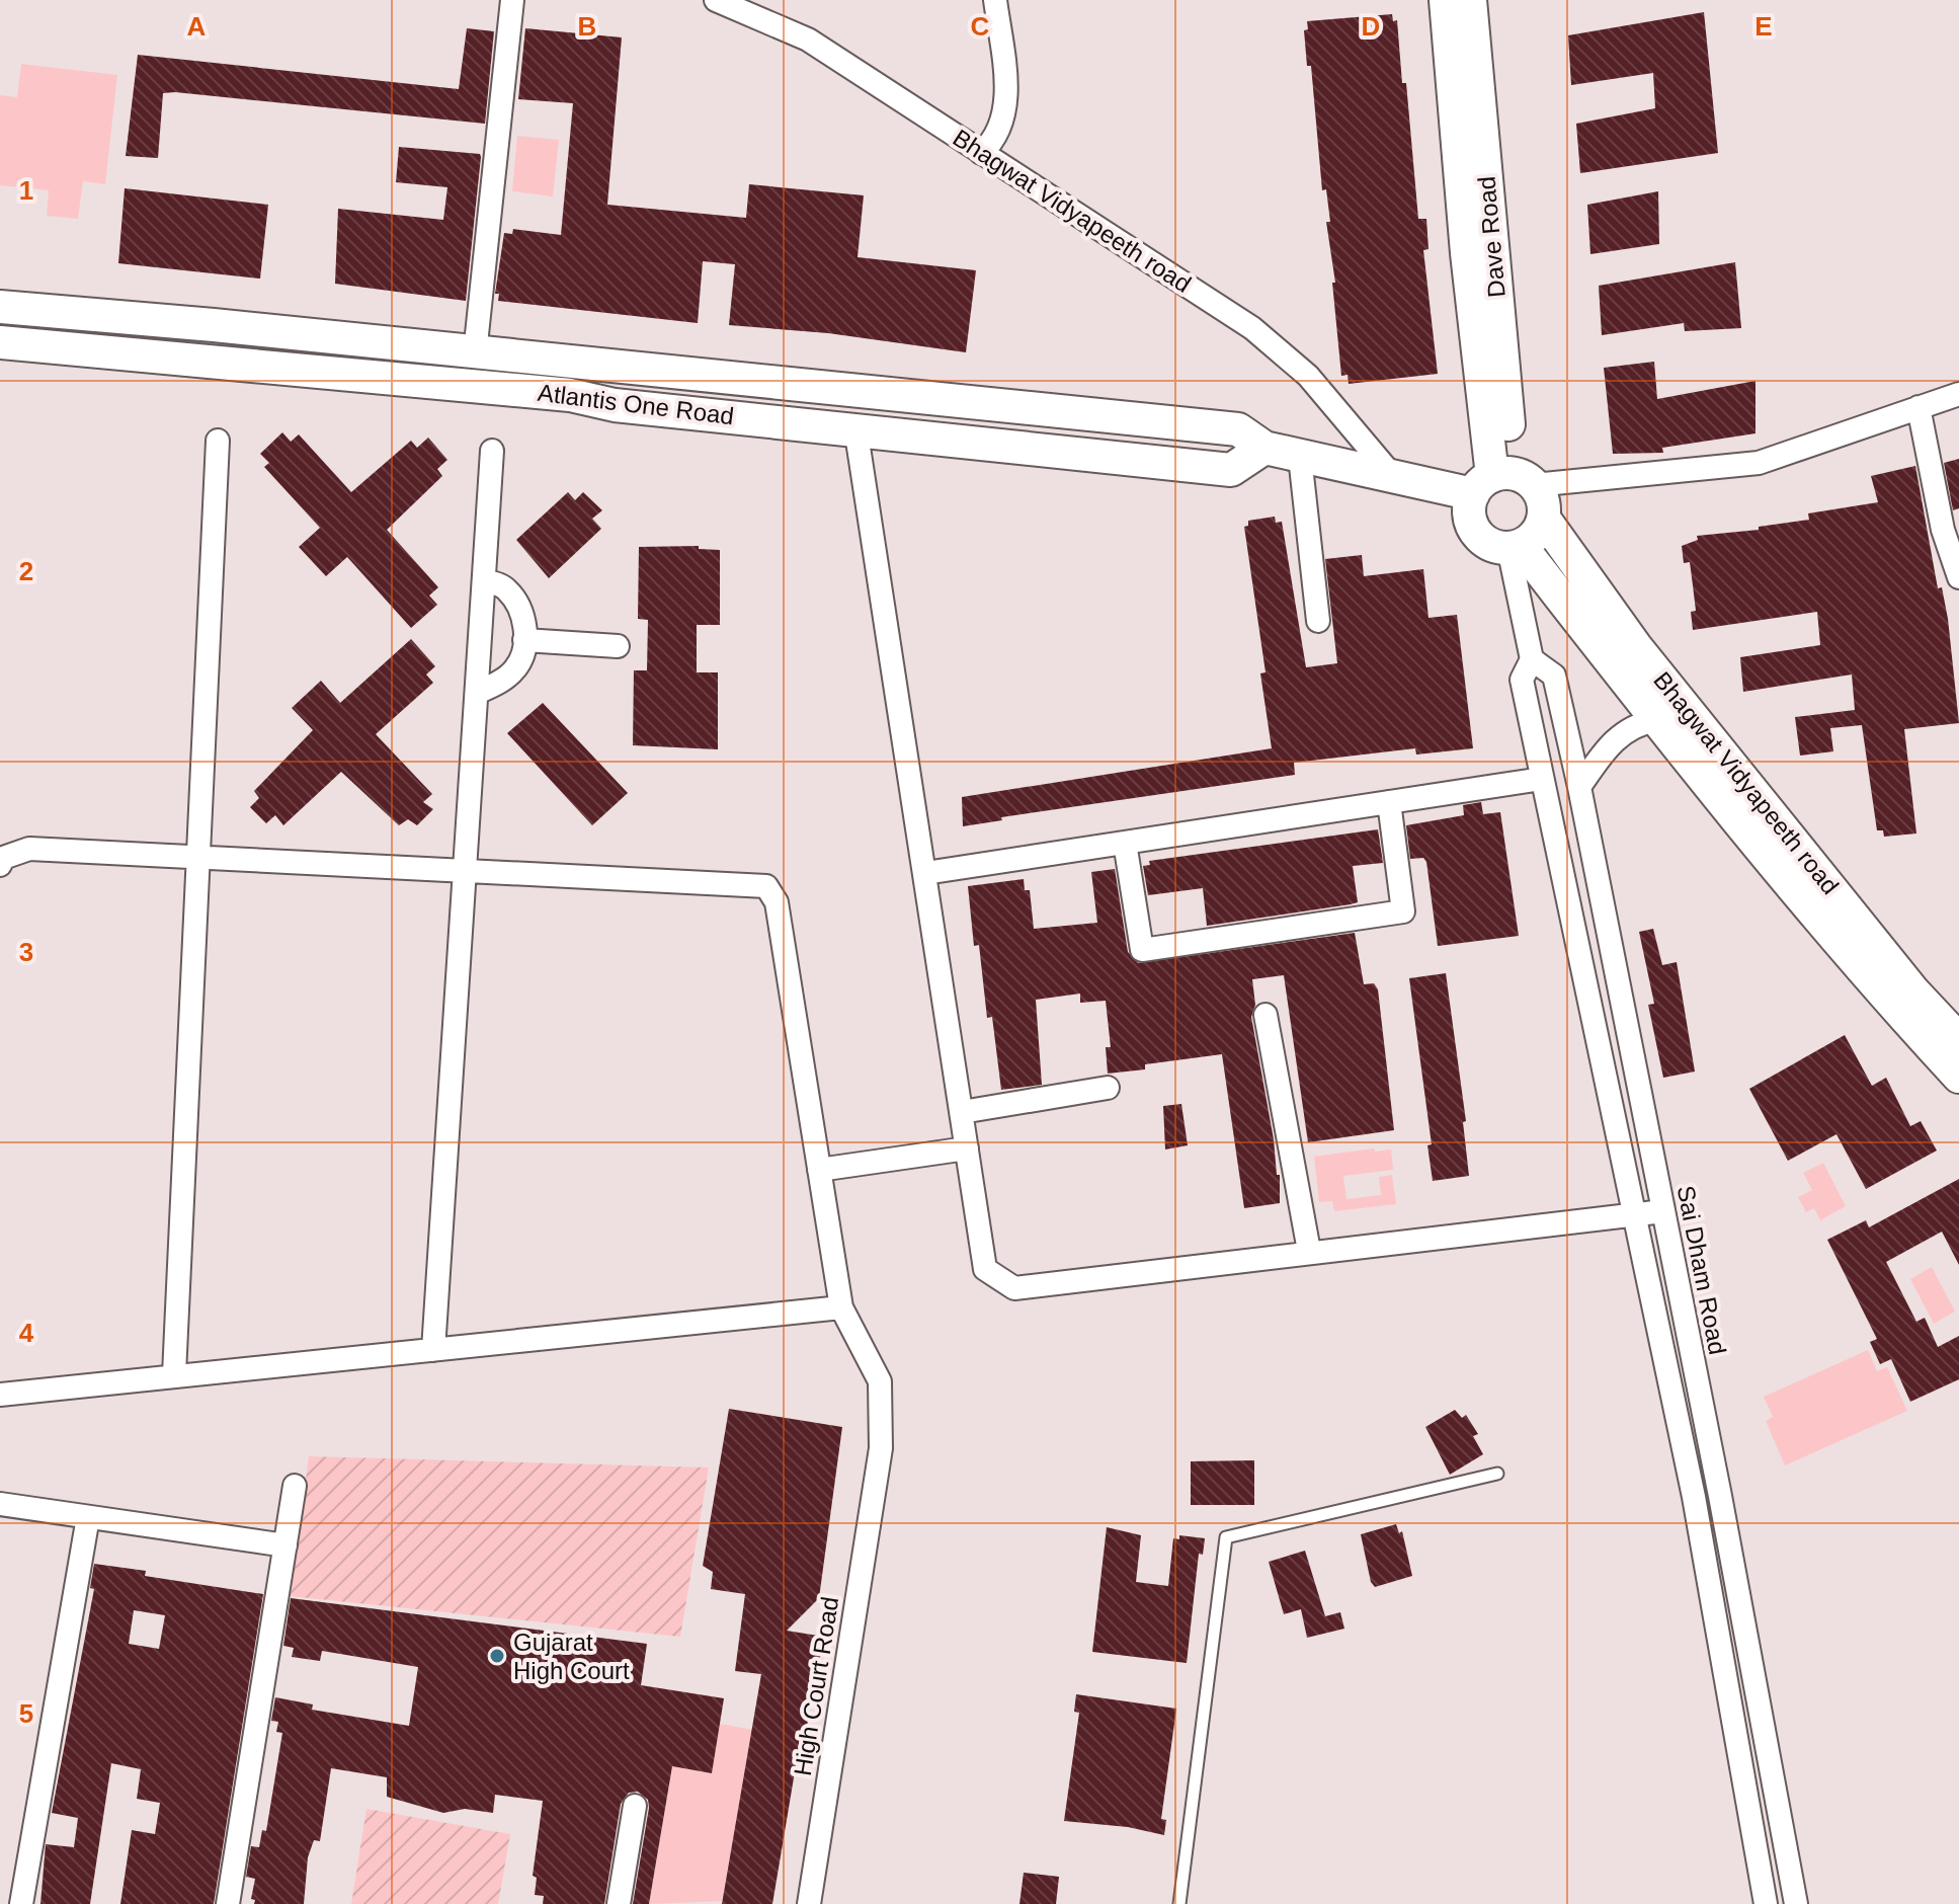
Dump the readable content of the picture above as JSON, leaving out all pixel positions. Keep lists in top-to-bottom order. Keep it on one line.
{"streets":{"street":["Bhagwat Vidyapeeth road","Dave Road","Atlantis One Road","Sai Dham Road","High Court Road"]},"crossings":[["Bhagwat Vidyapeeth road","Dave Road"],["Bhagwat Vidyapeeth road","Atlantis One Road"],["Bhagwat Vidyapeeth road","Sai Dham Road"],["Dave Road","Atlantis One Road"],["Dave Road","Sai Dham Road"],["Atlantis One Road","Sai Dham Road"]],"places":["Gujarat High Court"],"grid":{"columns":["A","B","C","D","E"],"rows":["1","2","3","4","5"]}}
